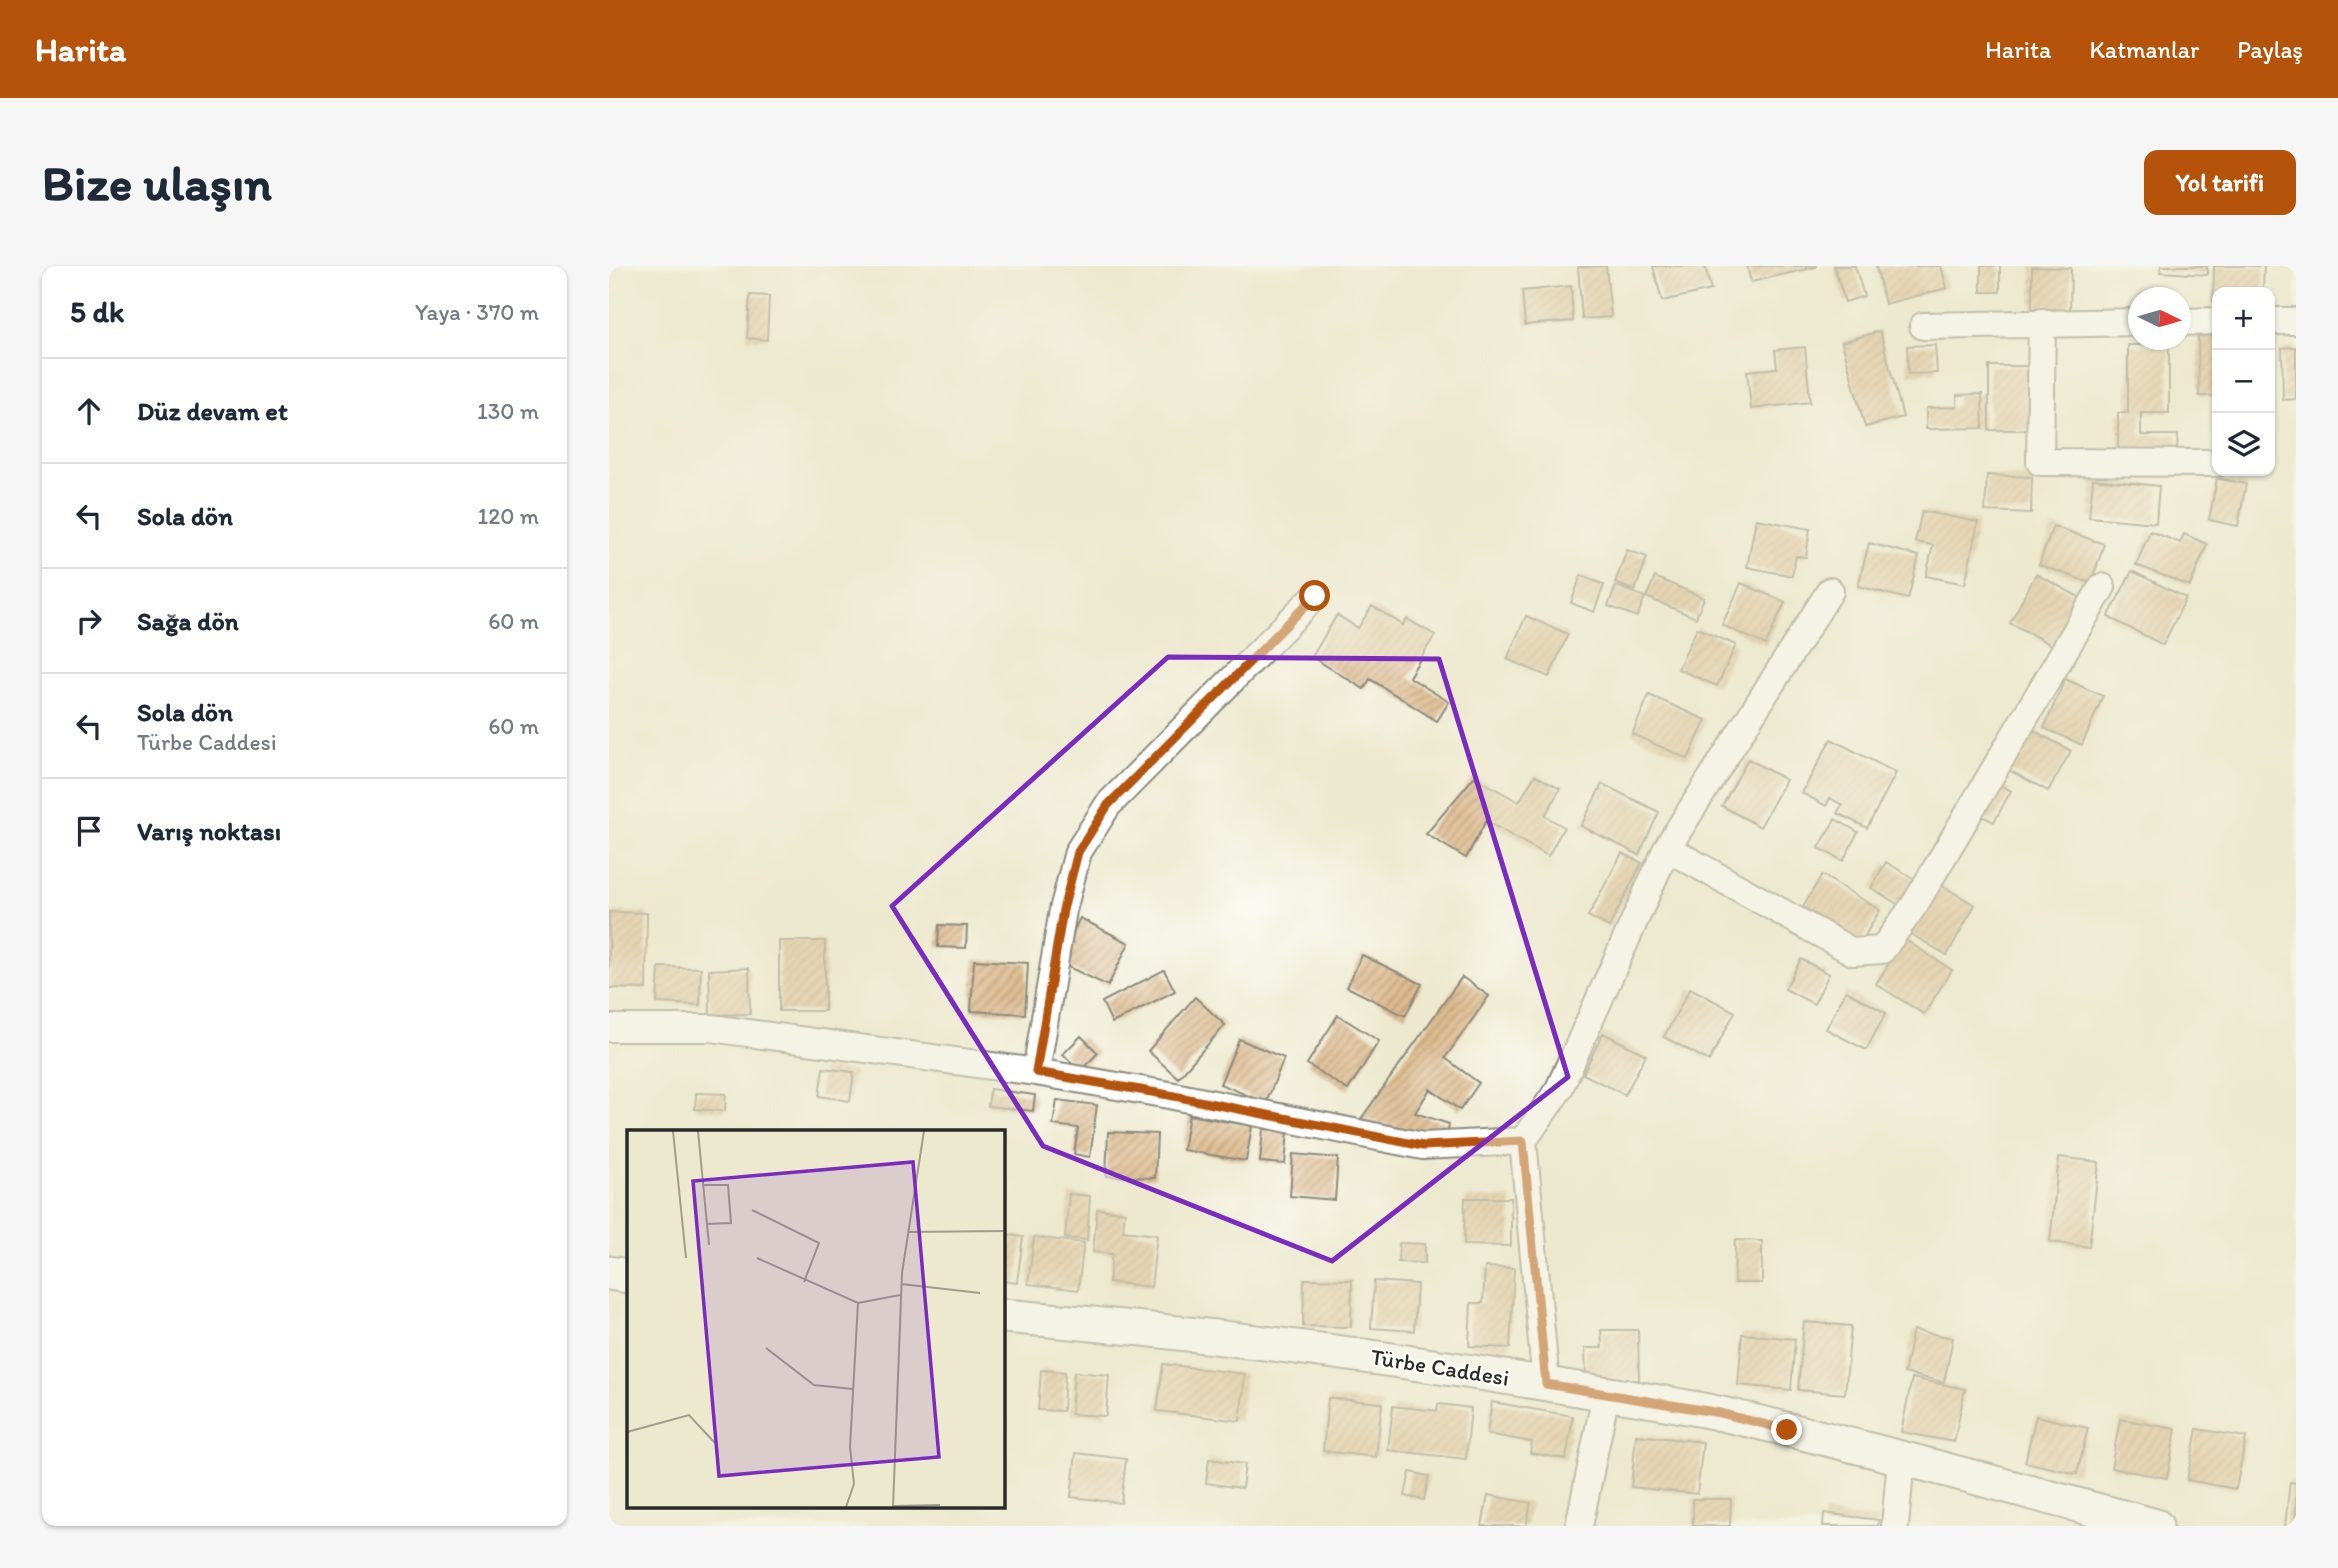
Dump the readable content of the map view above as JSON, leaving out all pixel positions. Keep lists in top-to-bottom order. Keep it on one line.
{"streets":{"street":["Türbe Caddesi"]},"north":"right","page":{"header":"Harita","nav":["Harita","Katmanlar","Paylaş"],"buttons":"Yol tarifi","title":"Bize ulaşın","heading":["5 dk","Yaya · 370 m"],"map_buttons":["+","−"],"list":[["Düz devam et","130 m"],["Sola dön","120 m"],["Sağa dön","60 m"],["Sola dön","Türbe Caddesi","60 m"],"Varış noktası"]}}
